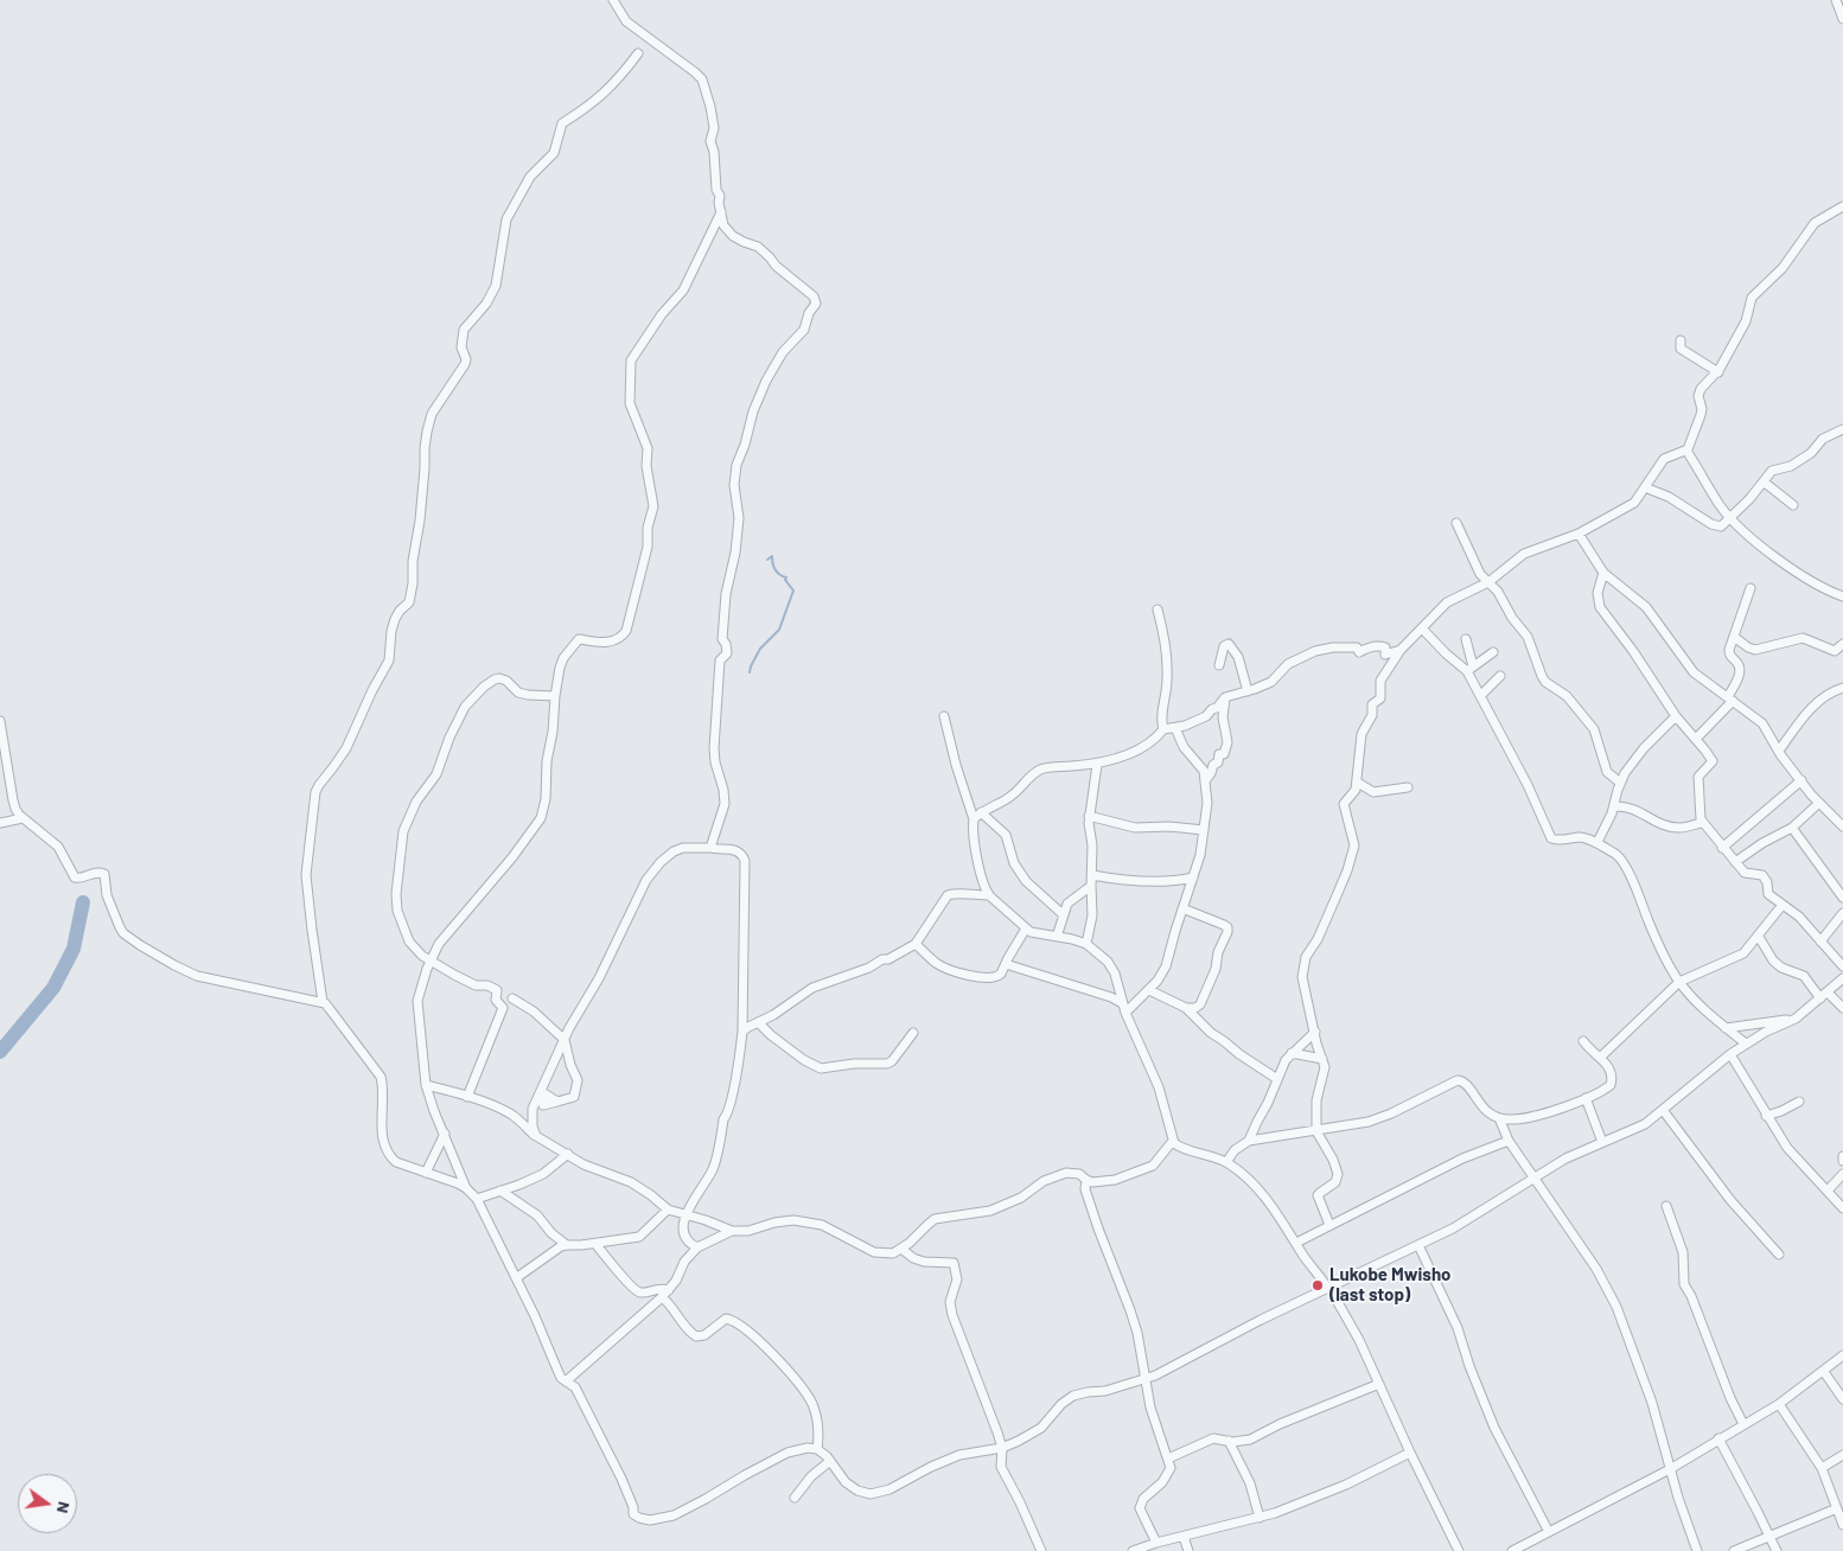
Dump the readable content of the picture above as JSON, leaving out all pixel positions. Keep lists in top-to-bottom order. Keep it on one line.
{"places":["Lukobe Mwisho (last stop)"],"north":"right"}
